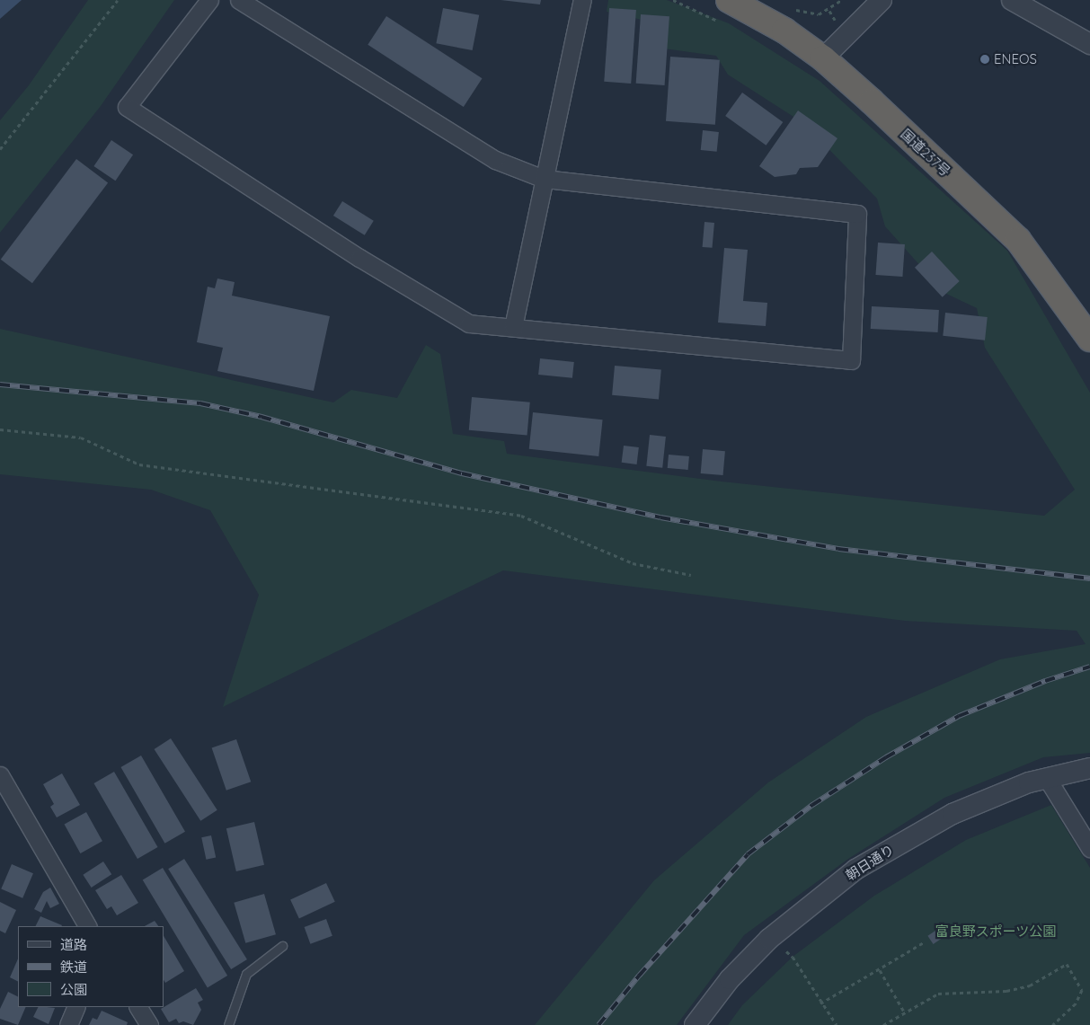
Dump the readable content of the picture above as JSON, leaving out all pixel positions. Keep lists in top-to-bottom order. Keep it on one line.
{"streets":{"highway":["国道237号"],"street":["朝日通り"]},"parks":["富良野スポーツ公園"],"places":["ENEOS"],"legend":["道路","鉄道","公園"]}
